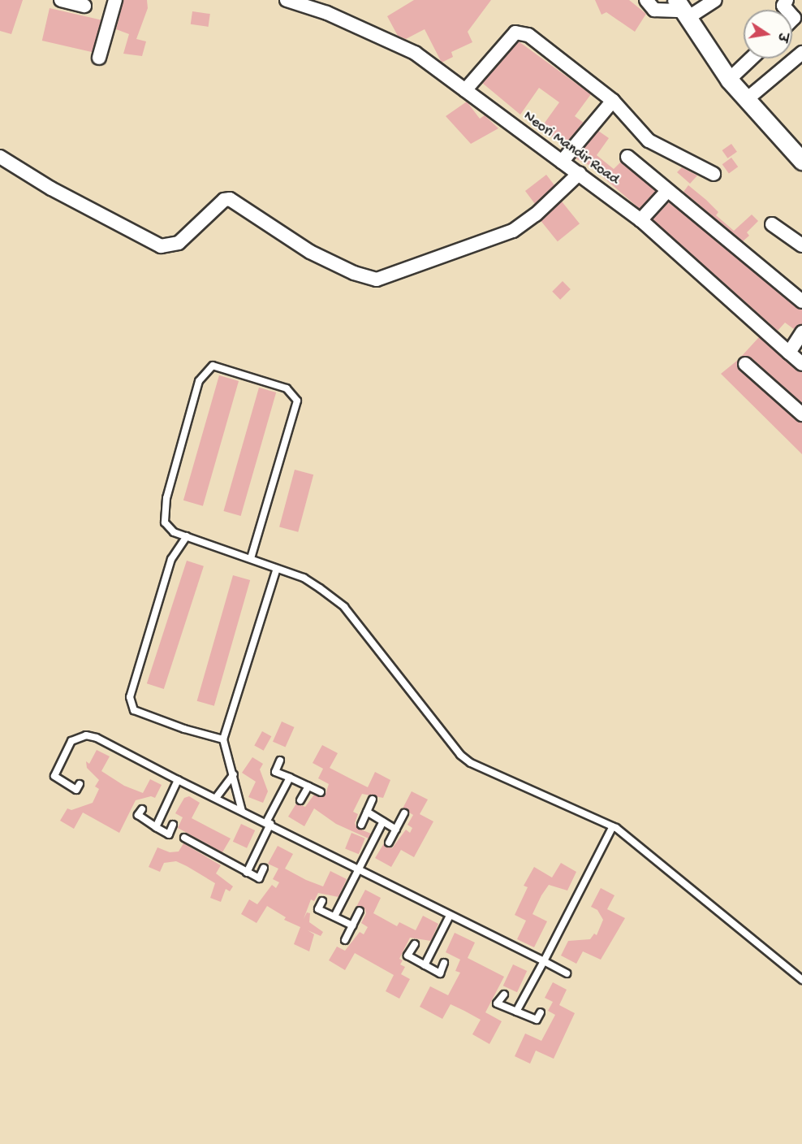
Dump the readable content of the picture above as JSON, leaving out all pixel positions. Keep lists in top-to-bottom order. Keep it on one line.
{"streets":{"street":["Neori Mandir Road"]},"north":"right"}
